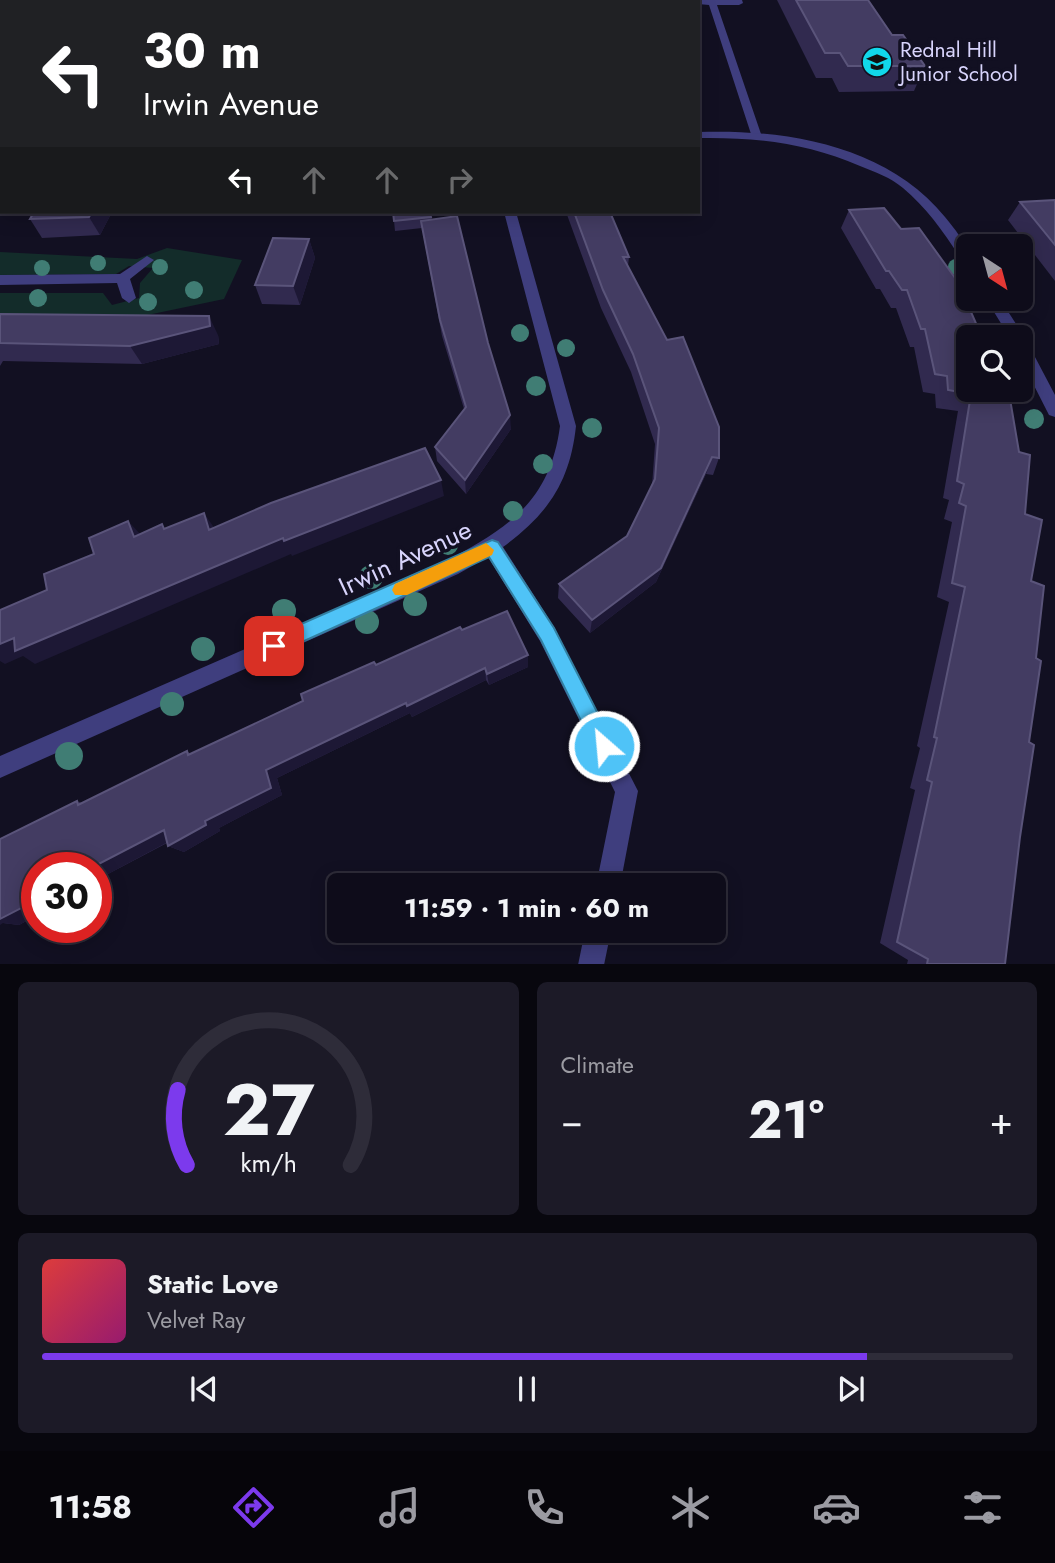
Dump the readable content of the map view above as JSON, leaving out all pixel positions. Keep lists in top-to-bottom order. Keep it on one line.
{"streets":{"street":["Irwin Avenue"]},"places":{"school or university":["Rednal Hill Junior School"]},"north":"bottom right","page":{"turn":["30 m","Irwin Avenue"],"limit":"30","trip":"11:59 · 1 min · 60 m","tile":"Climate","heat":["−","21°","+"],"song":["Static Love","Velvet Ray"],"tabs":"11:58","gauge":["27","km/h"]}}
